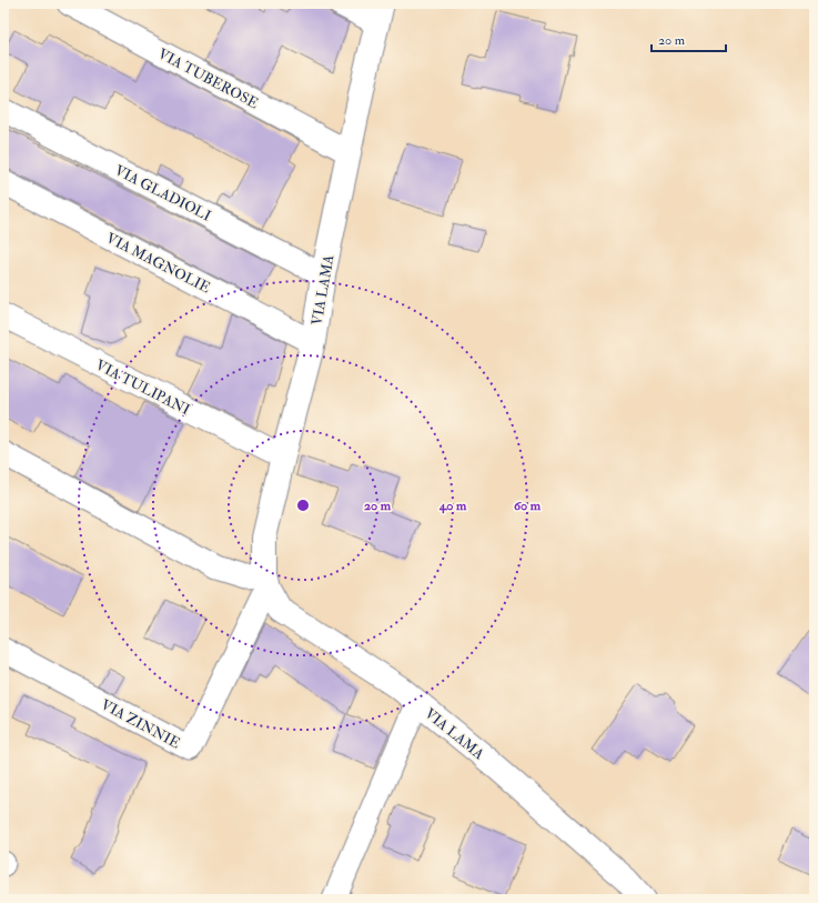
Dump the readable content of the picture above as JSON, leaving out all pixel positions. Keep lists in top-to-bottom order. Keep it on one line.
{"streets":{"street":["VIA TUBEROSE","VIA GLADIOLI","VIA MAGNOLIE","VIA LAMA","VIA TULIPANI","VIA ZINNIE"]},"crossings":[["VIA TUBEROSE","VIA LAMA"],["VIA GLADIOLI","VIA LAMA"],["VIA MAGNOLIE","VIA LAMA"],["VIA LAMA","VIA TULIPANI"],["VIA LAMA","VIA ZINNIE"]],"scale_bar":"20 m","rings":["20 m","40 m","60 m"]}
